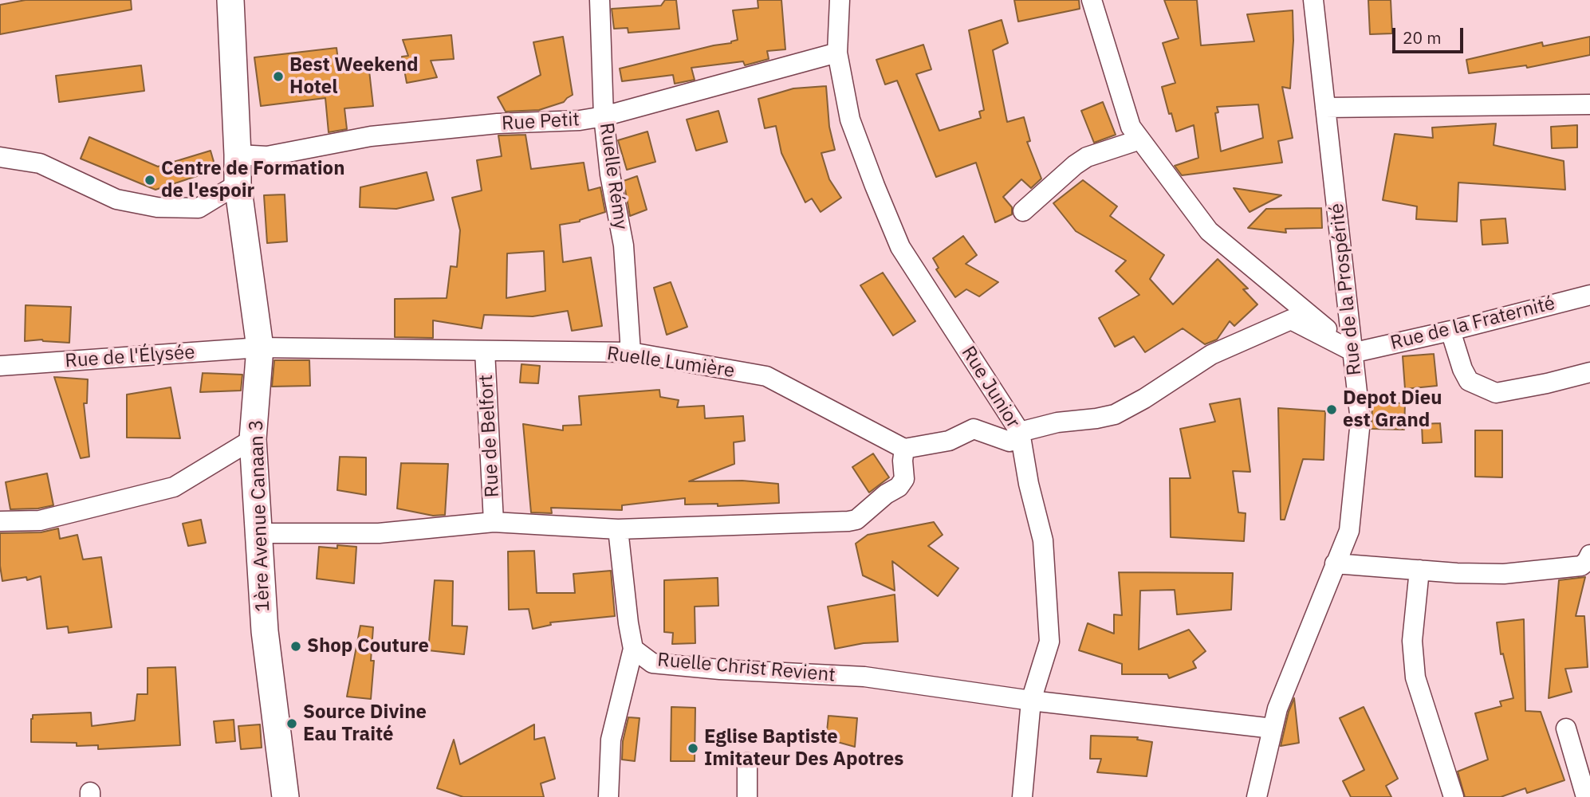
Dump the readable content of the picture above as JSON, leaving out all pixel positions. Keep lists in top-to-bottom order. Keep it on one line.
{"streets":{"main road":["1ère Avenue Canaan 3"],"street":["Rue Petit","Ruelle Rémy","Rue de la Prospérité","Rue de la Fraternité","Rue de l'Élysée","Ruelle Lumière","Rue Junior","Rue de Belfort","Ruelle Christ Revient"]},"crossings":[["Rue Petit","Ruelle Rémy"],["Rue Petit","Rue Junior"],["Rue Petit","1ère Avenue Canaan 3"],["Ruelle Rémy","Ruelle Lumière"],["Rue de la Prospérité","Rue de la Fraternité"],["Rue de la Prospérité","Ruelle Christ Revient"],["Rue de l'Élysée","Ruelle Lumière"],["Rue de l'Élysée","1ère Avenue Canaan 3"],["Ruelle Lumière","Rue de Belfort"],["Ruelle Lumière","1ère Avenue Canaan 3"],["Rue Junior","Ruelle Christ Revient"]],"places":["Best Weekend Hotel","Centre de Formation de l'espoir","Depot Dieu est Grand","Shop Couture","Source Divine Eau Traité","Eglise Baptiste Imitateur Des Apotres"],"scale_bar":"20 m"}
